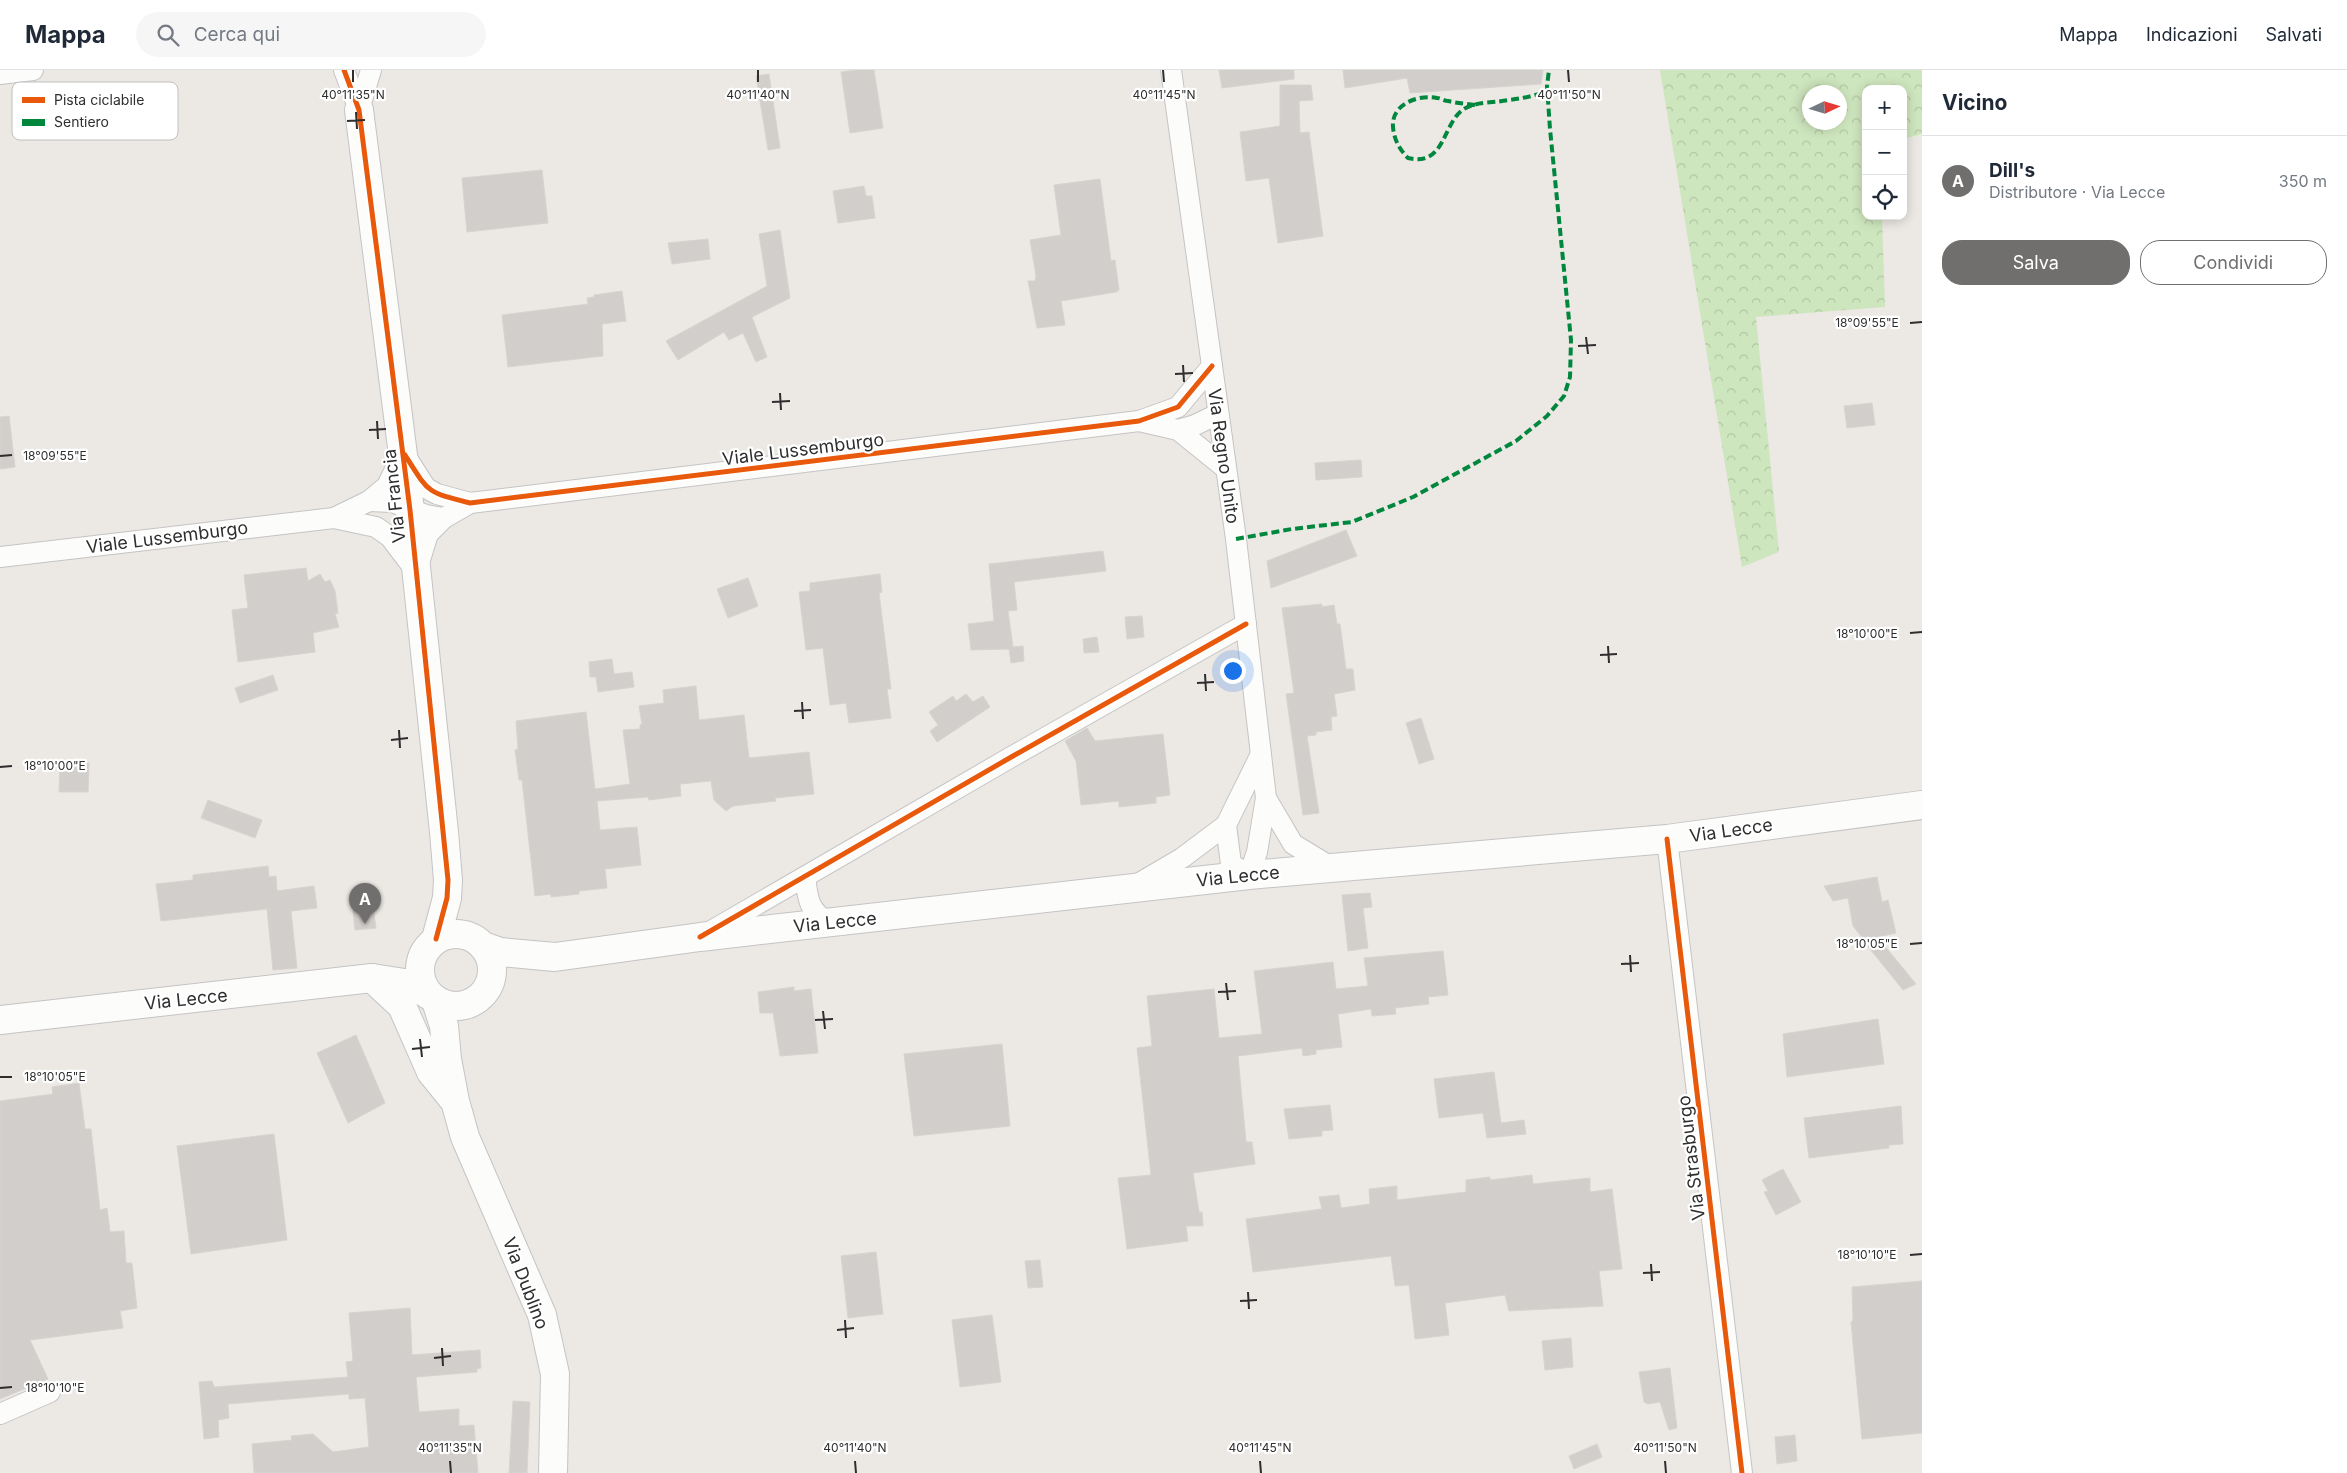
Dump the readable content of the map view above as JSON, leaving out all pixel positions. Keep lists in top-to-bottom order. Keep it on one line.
{"streets":{"main road":["Via Francia","Via Lecce","Via Dublino"],"street":["Viale Lussemburgo","Via Regno Unito","Via Strasburgo"]},"crossings":[["Via Lecce","Via Strasburgo"],["Via Lecce","Via Dublino"]],"legend":["Pista ciclabile","Sentiero"],"north":"right","page":{"header":"Mappa","search":"Cerca qui","nav":["Mappa","Indicazioni","Salvati"],"heading":"Vicino","map_buttons":["+","−"],"list":[{"mark":"A","name":"Dill's","note":"Distributore · Via Lecce","value":"350 m"}],"buttons":["Salva","Condividi"],"pins":"A"},"coordinates":["40°11'35\"N","40°11'40\"N","40°11'45\"N","40°11'50\"N","18°09'55\"E","18°10'00\"E","18°10'05\"E","18°10'10\"E"]}
